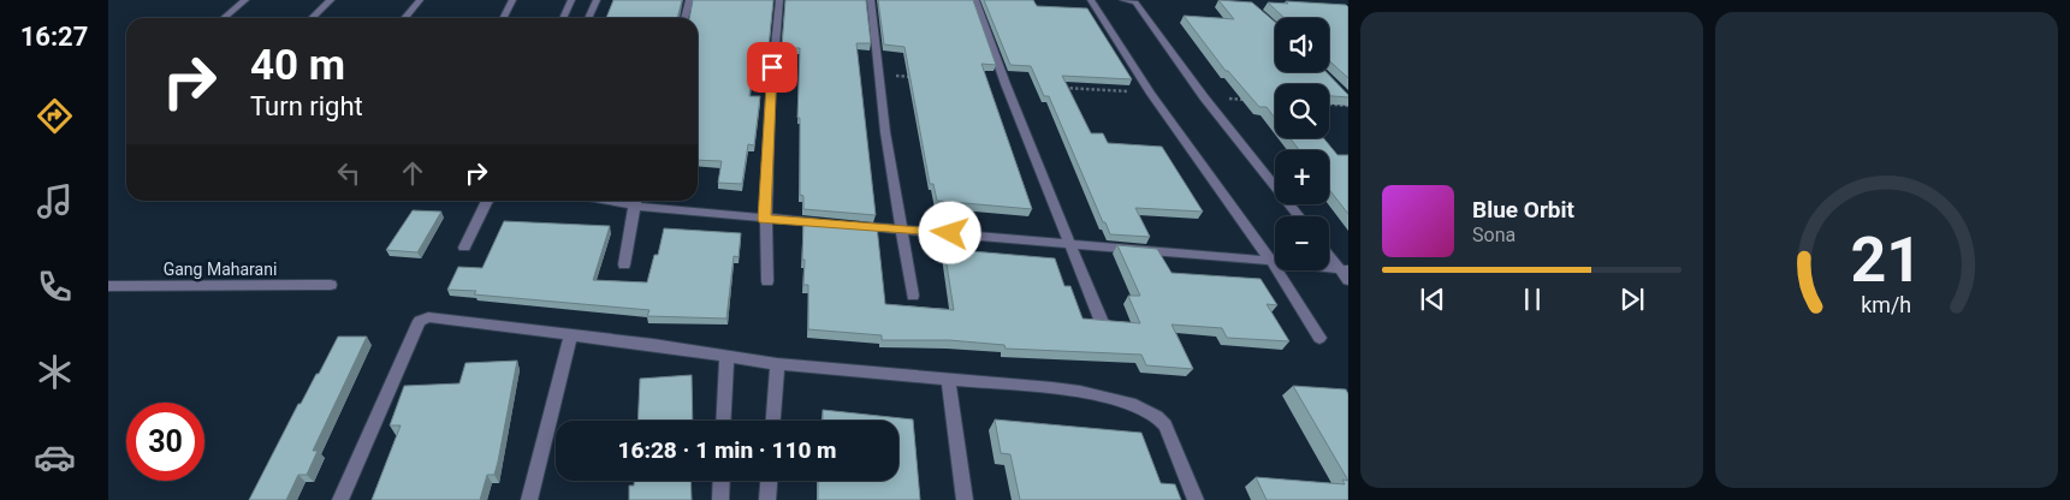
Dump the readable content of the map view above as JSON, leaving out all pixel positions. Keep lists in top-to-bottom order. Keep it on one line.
{"streets":{"street":["Gang Maharani"]},"page":{"tabs":"16:27","map_buttons":["+","−"],"turn":["40 m","Turn right"],"song":["Blue Orbit","Sona"],"limit":"30","trip":"16:28 · 1 min · 110 m","gauge":["21","km/h"]}}
